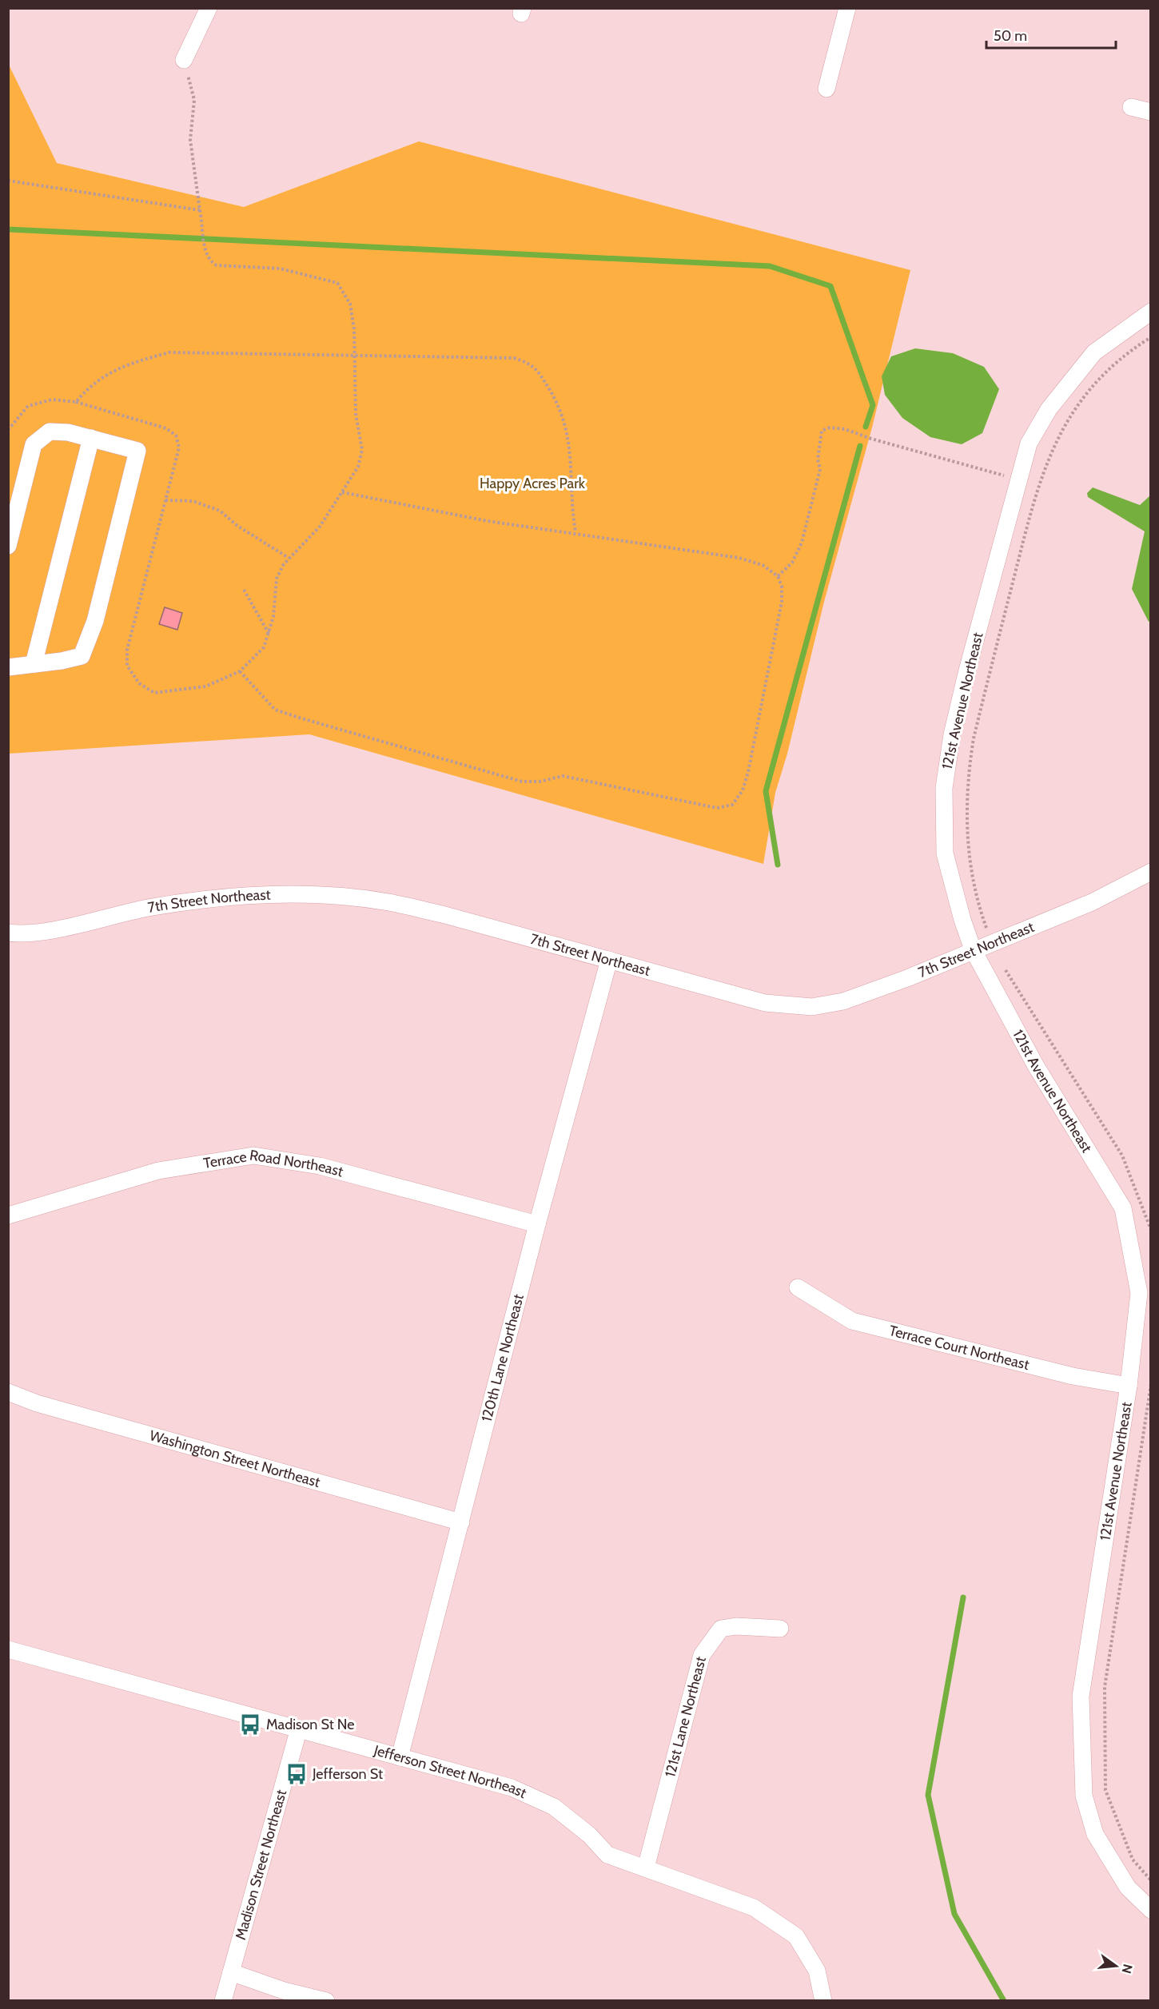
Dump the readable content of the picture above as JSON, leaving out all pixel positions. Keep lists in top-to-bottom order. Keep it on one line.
{"streets":{"street":["121st Avenue Northeast","7th Street Northeast","Terrace Road Northeast","Terrace Court Northeast","120th Lane Northeast","Washington Street Northeast","121st Lane Northeast","Jefferson Street Northeast","Madison Street Northeast"]},"crossings":[["121st Avenue Northeast","7th Street Northeast"],["121st Avenue Northeast","Terrace Court Northeast"],["7th Street Northeast","120th Lane Northeast"],["Terrace Road Northeast","120th Lane Northeast"],["120th Lane Northeast","Washington Street Northeast"],["120th Lane Northeast","Jefferson Street Northeast"],["121st Lane Northeast","Jefferson Street Northeast"],["Jefferson Street Northeast","Madison Street Northeast"]],"parks":["Happy Acres Park"],"places":{"bus stop":["Madison St Ne","Jefferson St"]},"scale_bar":"50 m","north":"right"}
